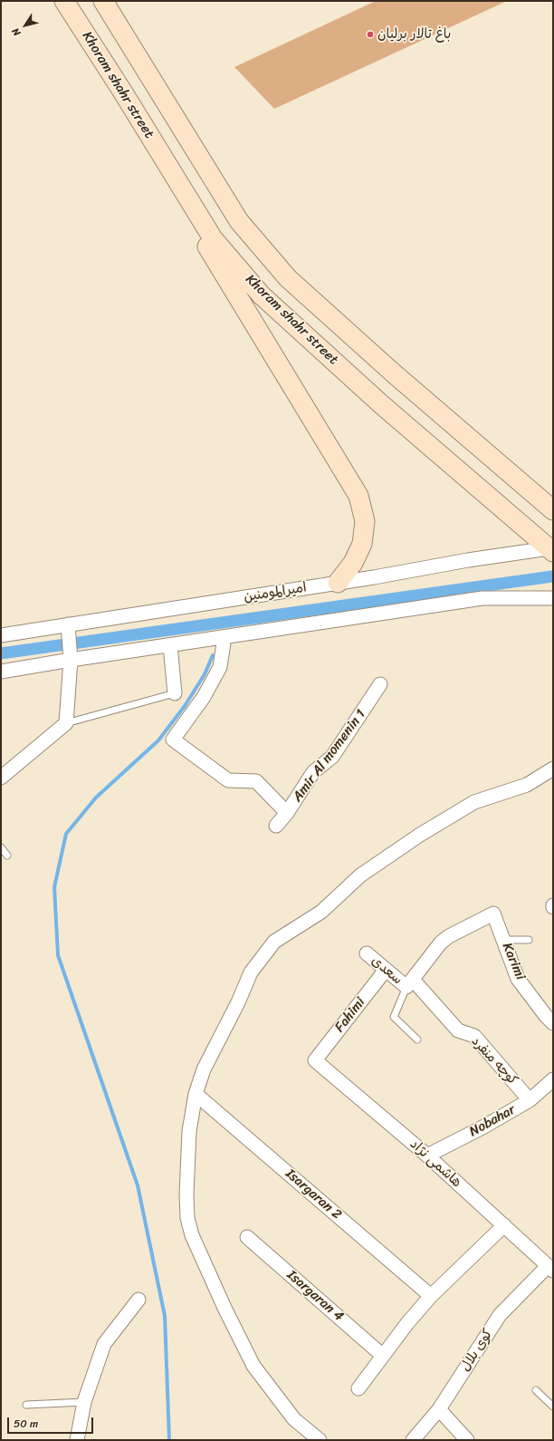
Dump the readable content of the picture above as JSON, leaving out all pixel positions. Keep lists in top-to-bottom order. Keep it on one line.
{"streets":{"main road":["Khoram shahr street"],"street":["امیرالمومنین","Amir Al momenin 1","Karimi","سعدی","Fahimi","کوچه منفرد","Nobahar","هاشمی نژاد","Isargaran 2","Isargaran 4","کوی بلال"]},"crossings":[["Khoram shahr street","امیرالمومنین"],["Karimi","سعدی"],["Karimi","کوچه منفرد"],["سعدی","Fahimi"],["سعدی","کوچه منفرد"],["Fahimi","هاشمی نژاد"],["کوچه منفرد","Nobahar"],["Nobahar","هاشمی نژاد"],["هاشمی نژاد","کوی بلال"]],"places":["باغ تالار برلیان"],"scale_bar":"50 m","north":"bottom left"}
